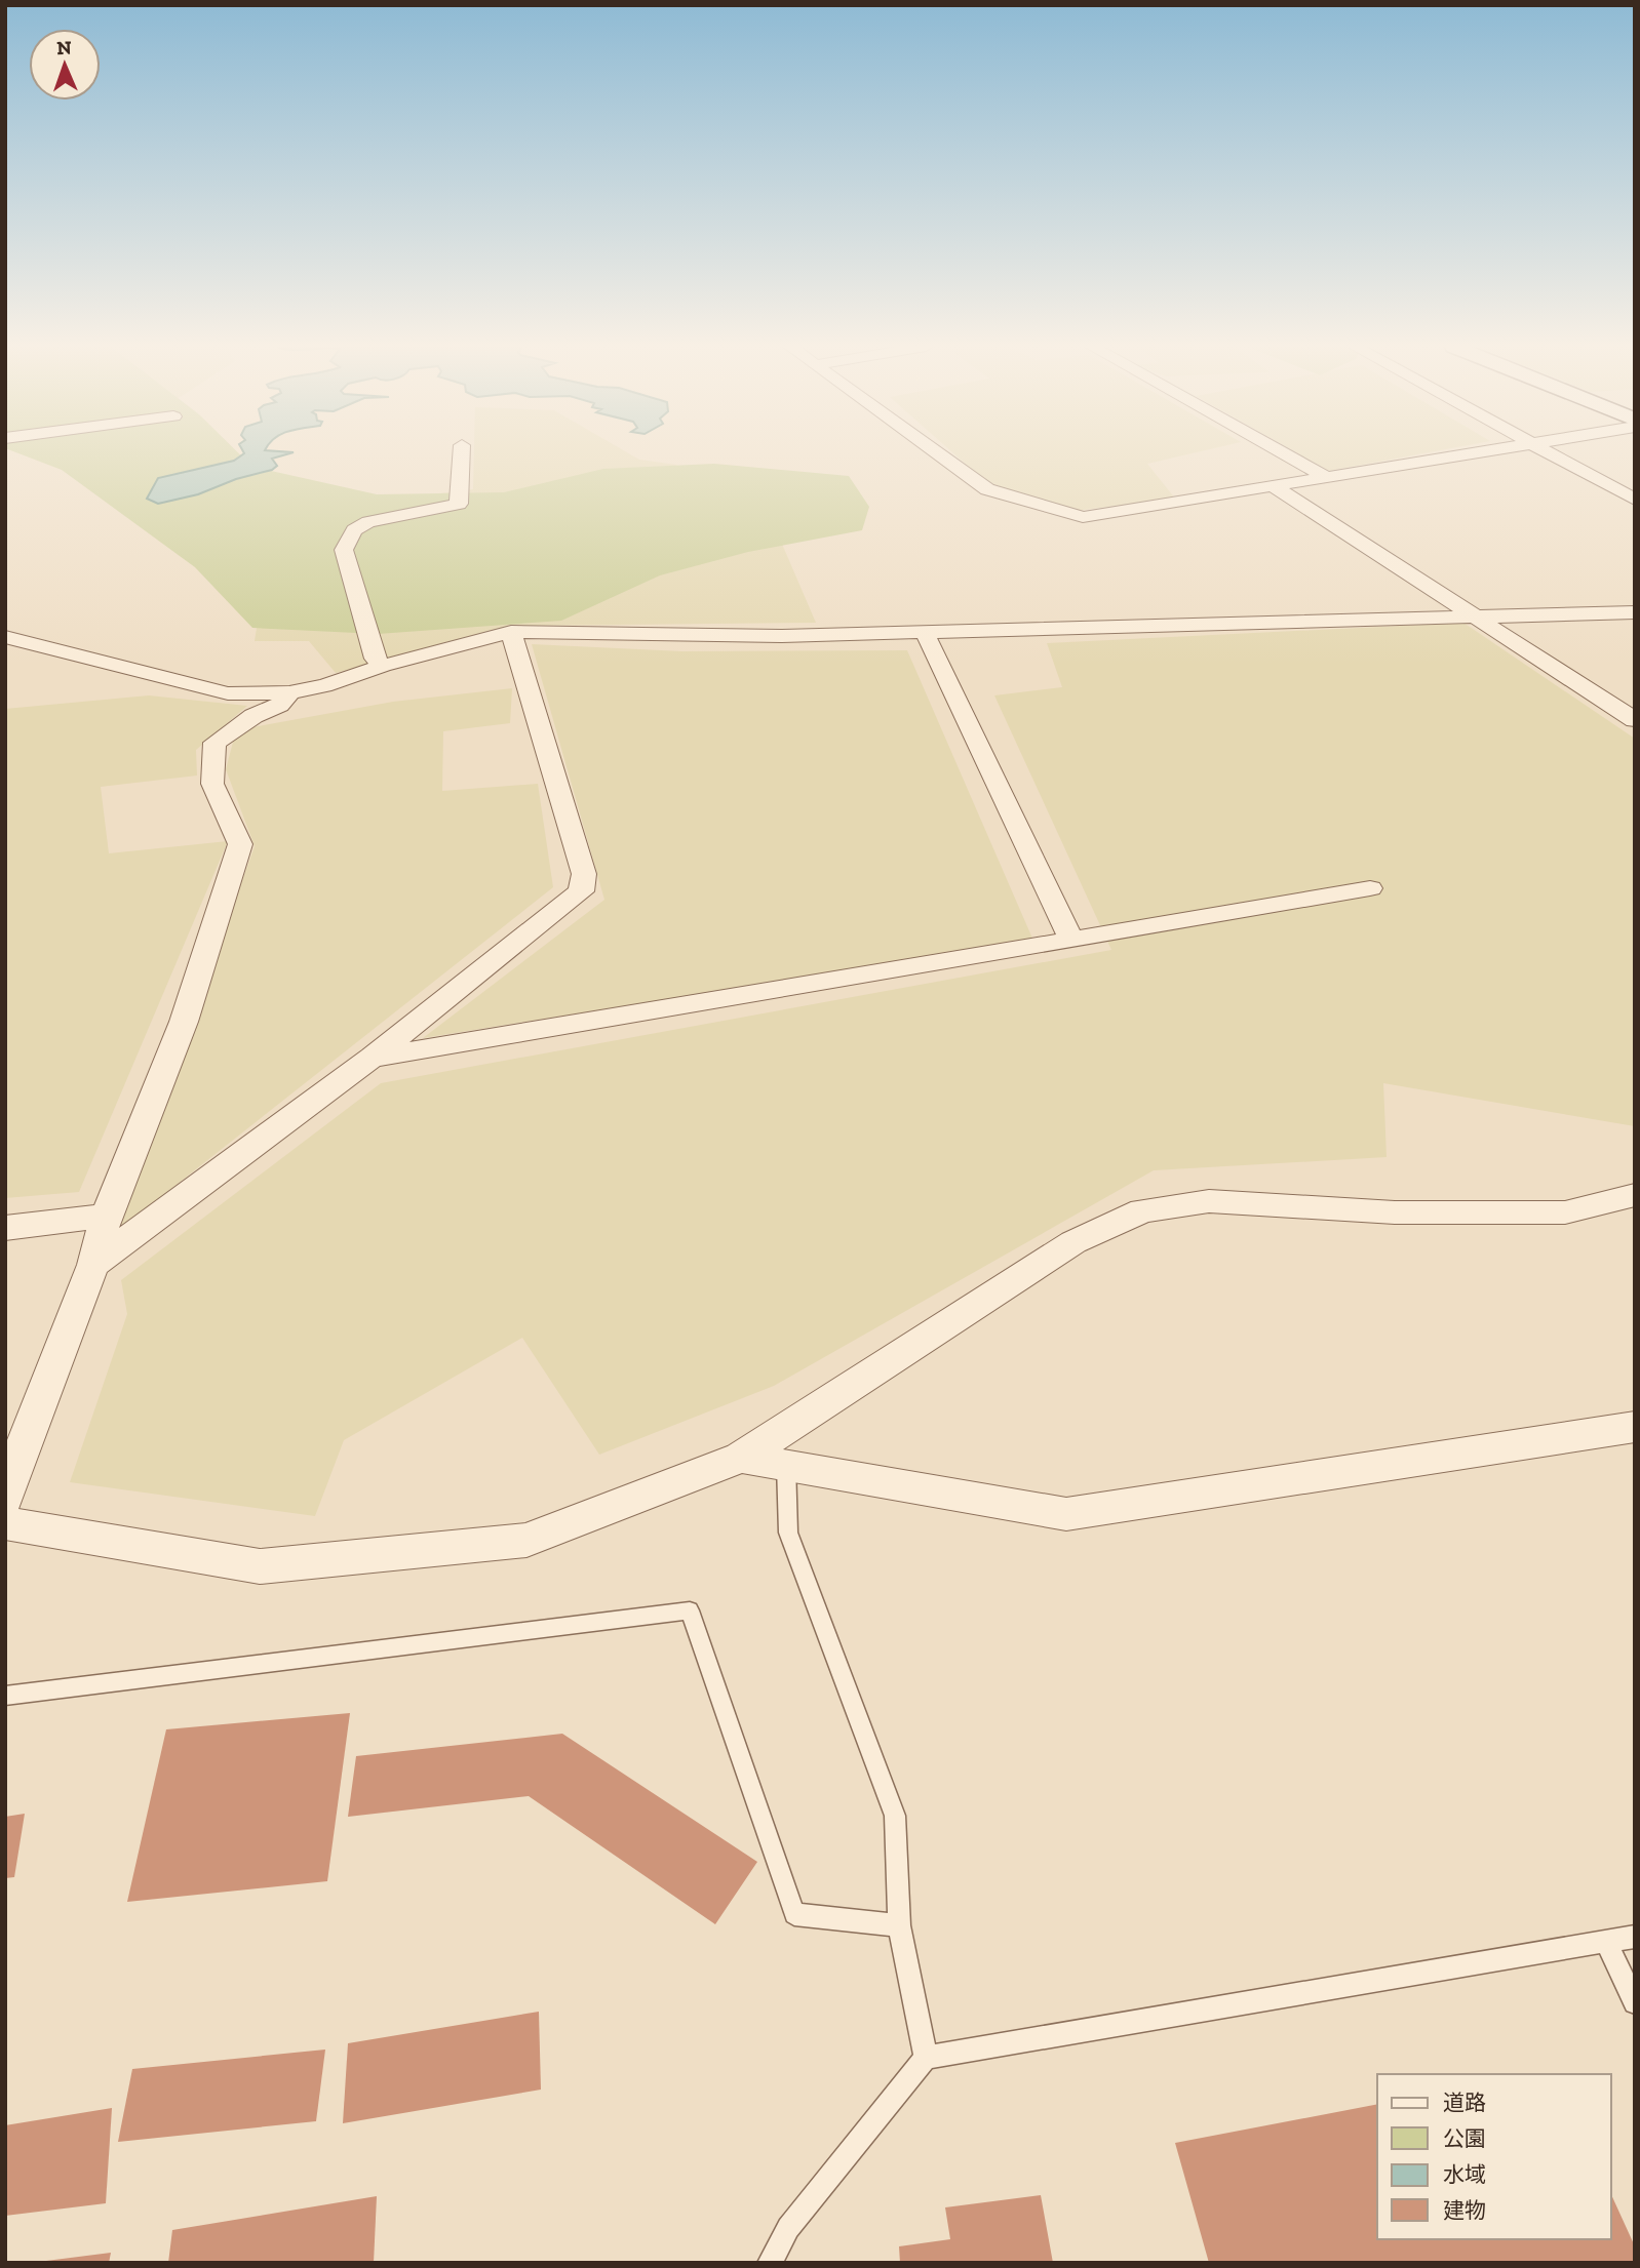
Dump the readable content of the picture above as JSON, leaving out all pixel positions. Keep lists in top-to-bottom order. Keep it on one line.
{"legend":["道路","公園","水域","建物"],"north":"top"}
